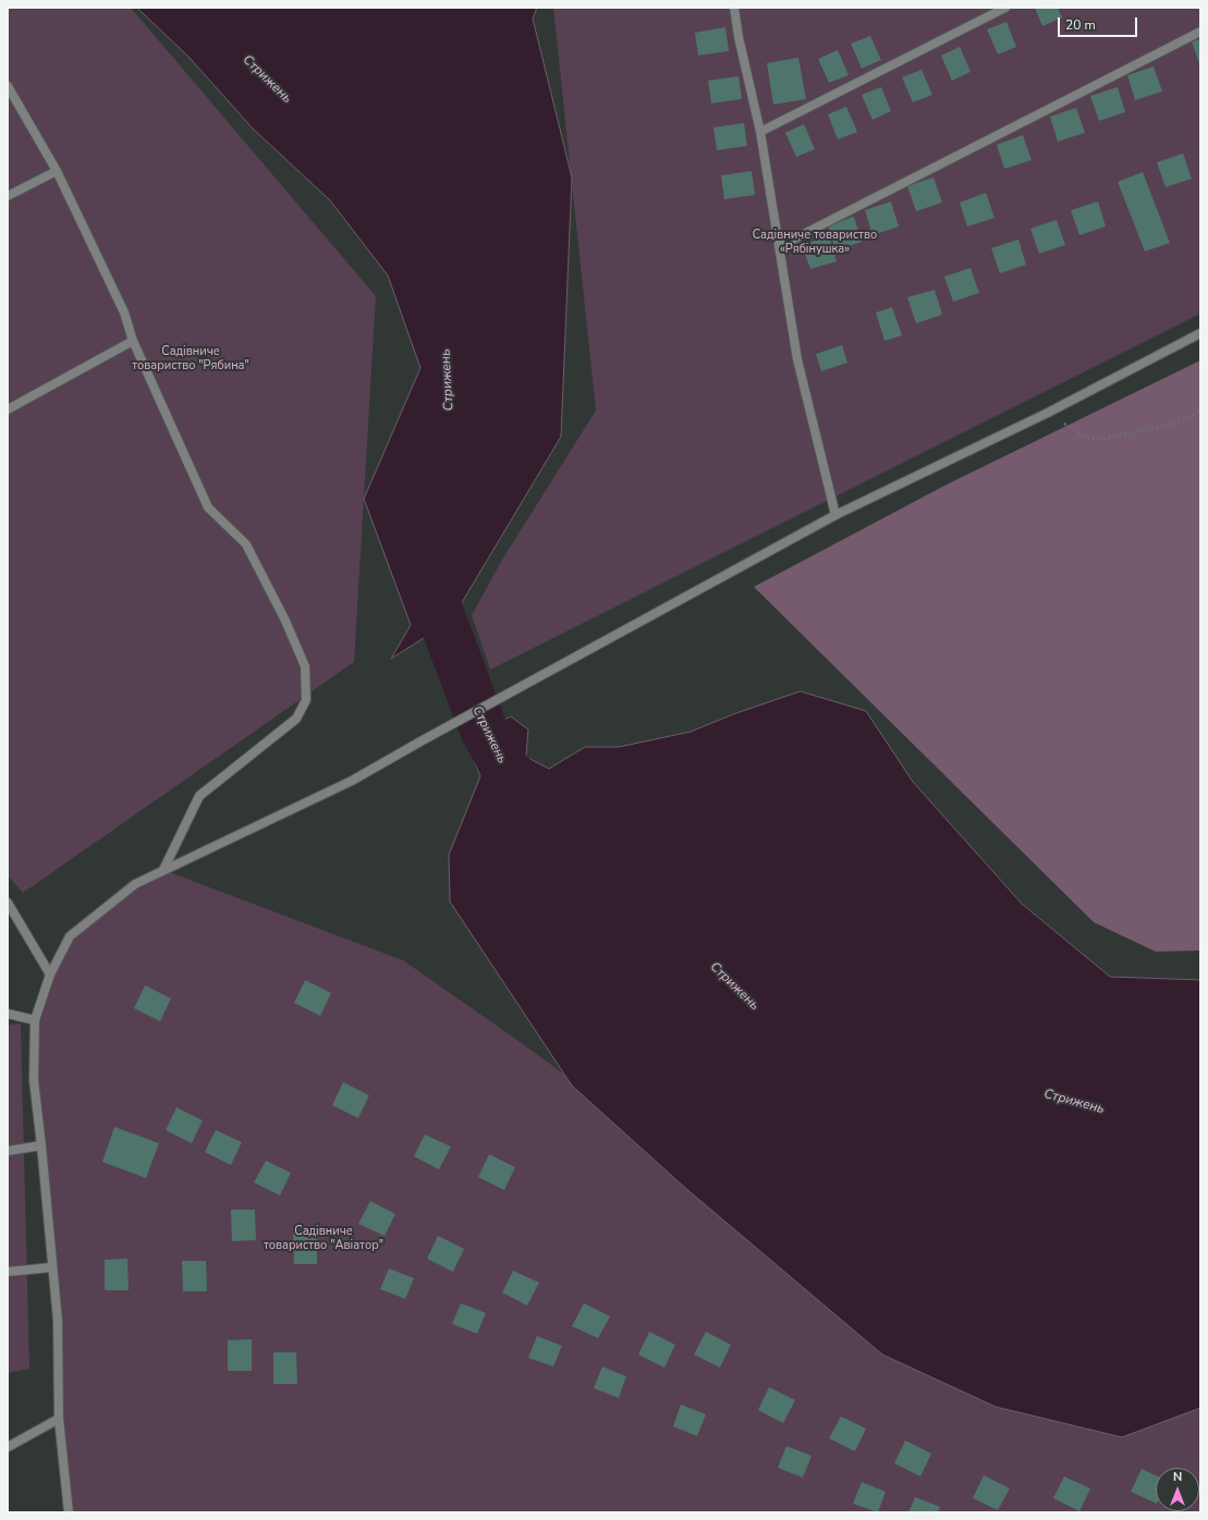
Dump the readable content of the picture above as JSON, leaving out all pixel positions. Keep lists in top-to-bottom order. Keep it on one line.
{"water":["Стрижень"],"parks":["Садівниче товариство «Рябінушка»","Садівниче товариство \"Рябина\"","Садівниче товариство \"Авіатор\""],"scale_bar":"20 m","north":"top"}
